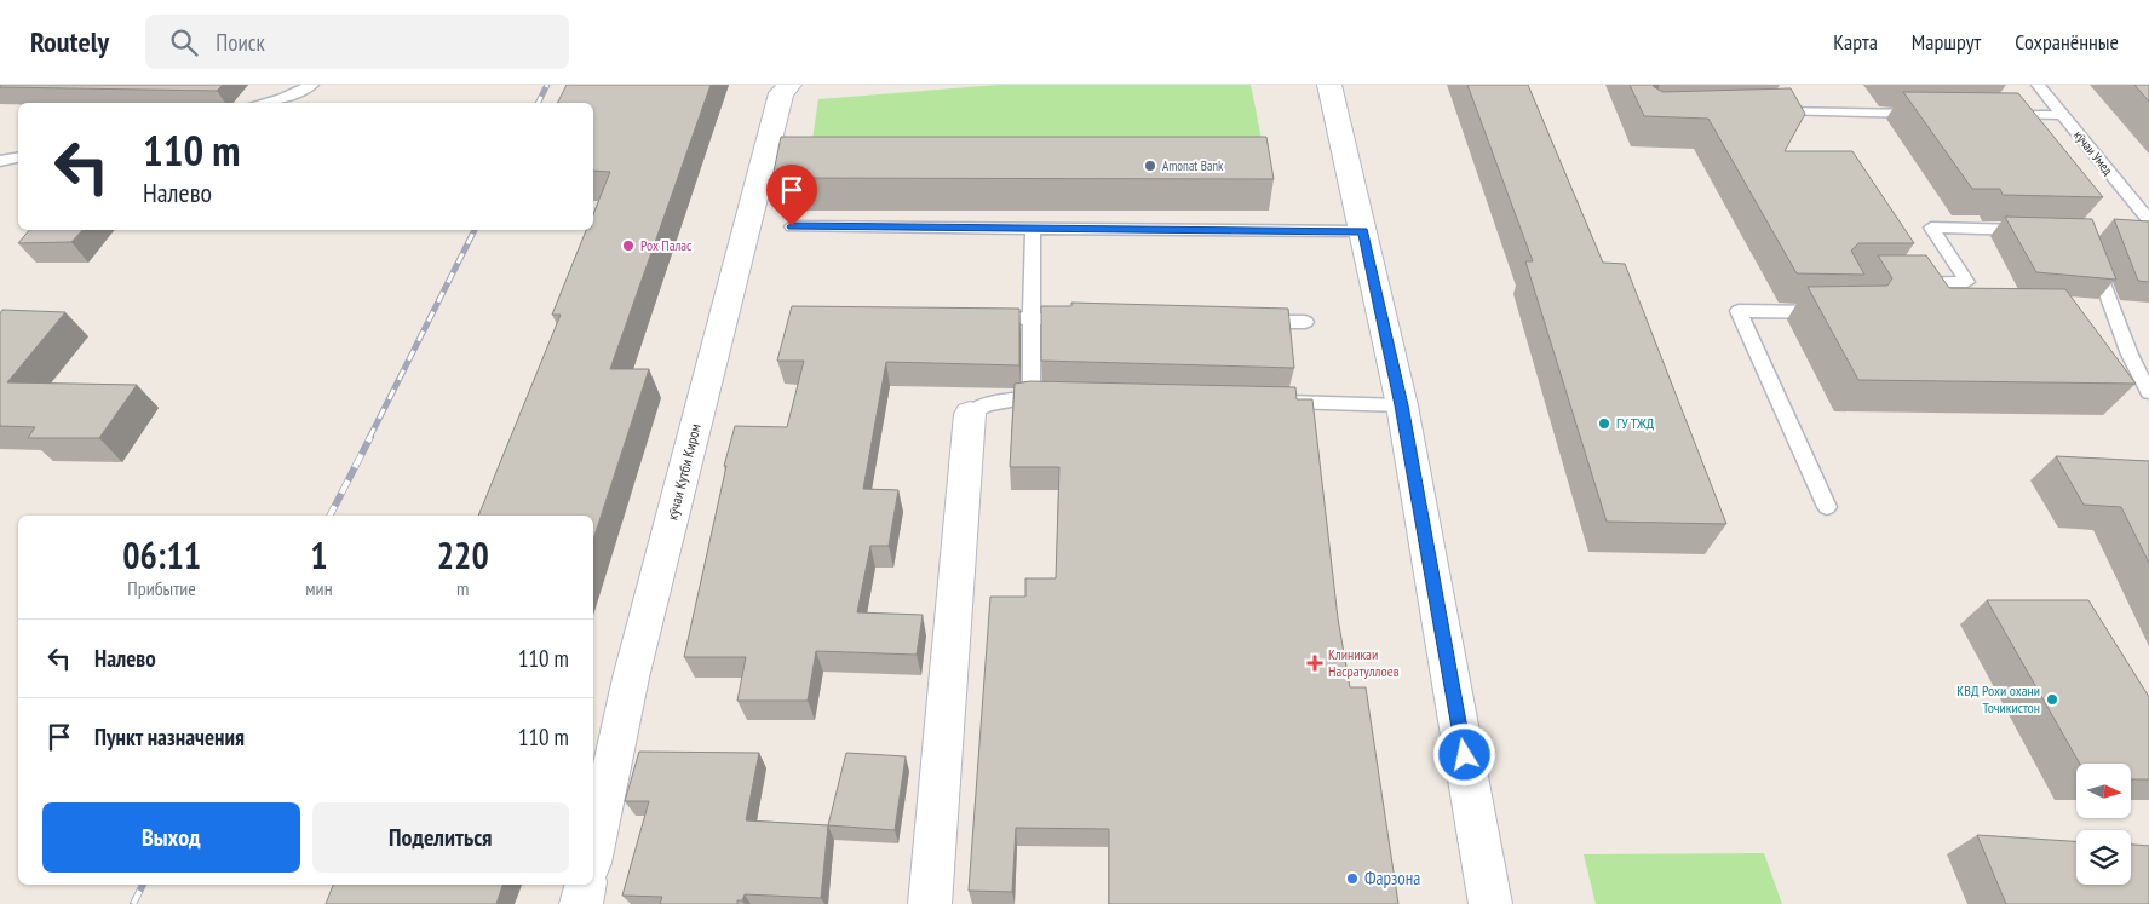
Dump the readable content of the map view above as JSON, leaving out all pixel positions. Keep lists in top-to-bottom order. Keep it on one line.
{"streets":{"street":["кӯчаи Кутби Киром"],"lane":["кӯчаи Умед"]},"places":{"other":["Amonat Bank","Рох Палас","ГУ ТЖД","КВД Рохи охани Точикистон","Фарзона"],"health":["Клиникаи Насратуллоев"]},"north":"right","page":{"header":"Routely","search":"Поиск","nav":["Карта","Маршрут","Сохранённые"],"turn":["110 m","Налево"],"eta":["06:11","Прибытие","1","мин","220","m"],"list":[{"name":"Налево","value":"110 m"},{"name":"Пункт назначения","value":"110 m"}],"buttons":["Выход","Поделиться"]}}
